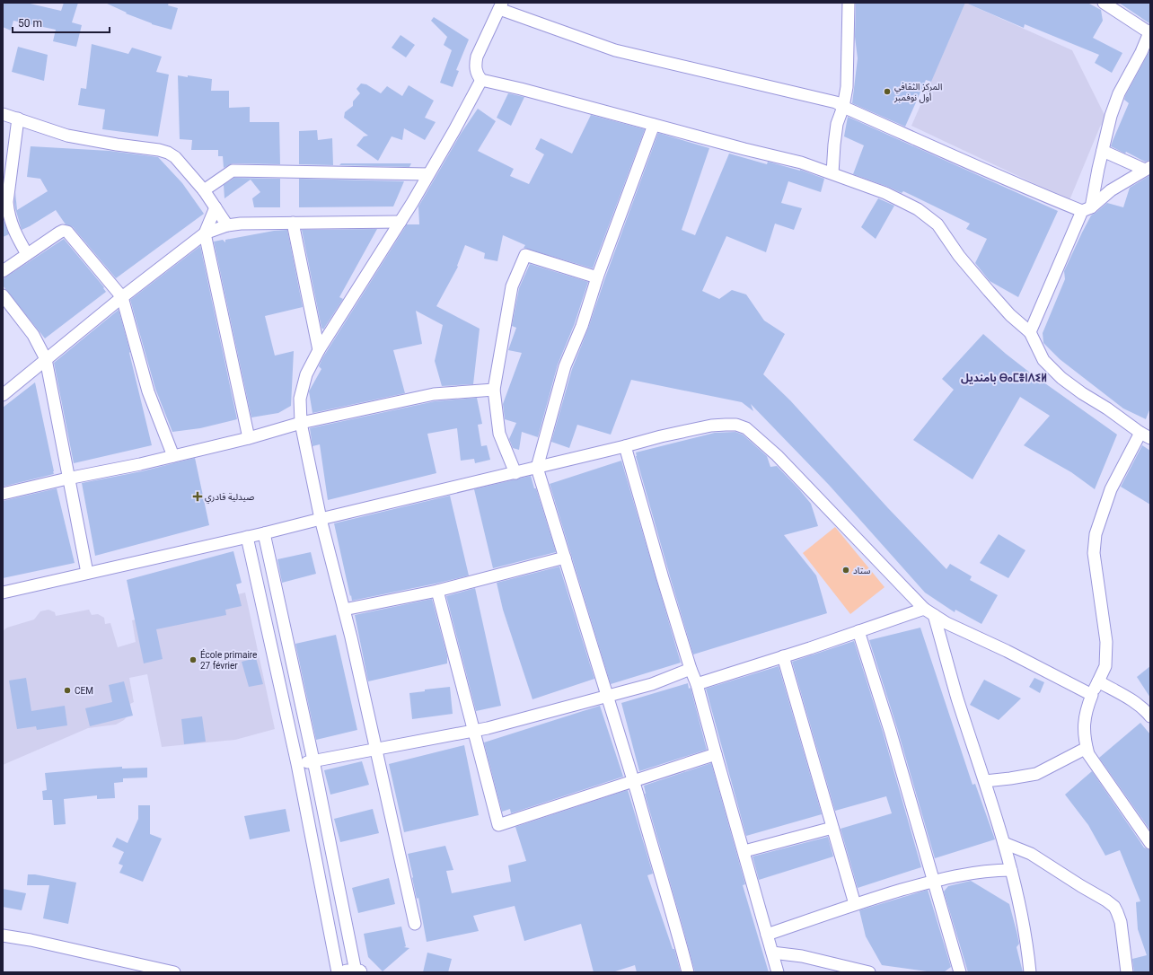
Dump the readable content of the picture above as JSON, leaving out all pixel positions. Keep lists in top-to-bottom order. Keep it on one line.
{"districts":["بامنديل ⴱⴰⵎⴻⵏⴷⵉⵍ"],"places":{"other":["المركز الثقافي أول نوفمبر","ستاد","École primaire 27 février","CEM"],"health":["صيدلية قادري"]},"scale_bar":"50 m"}
